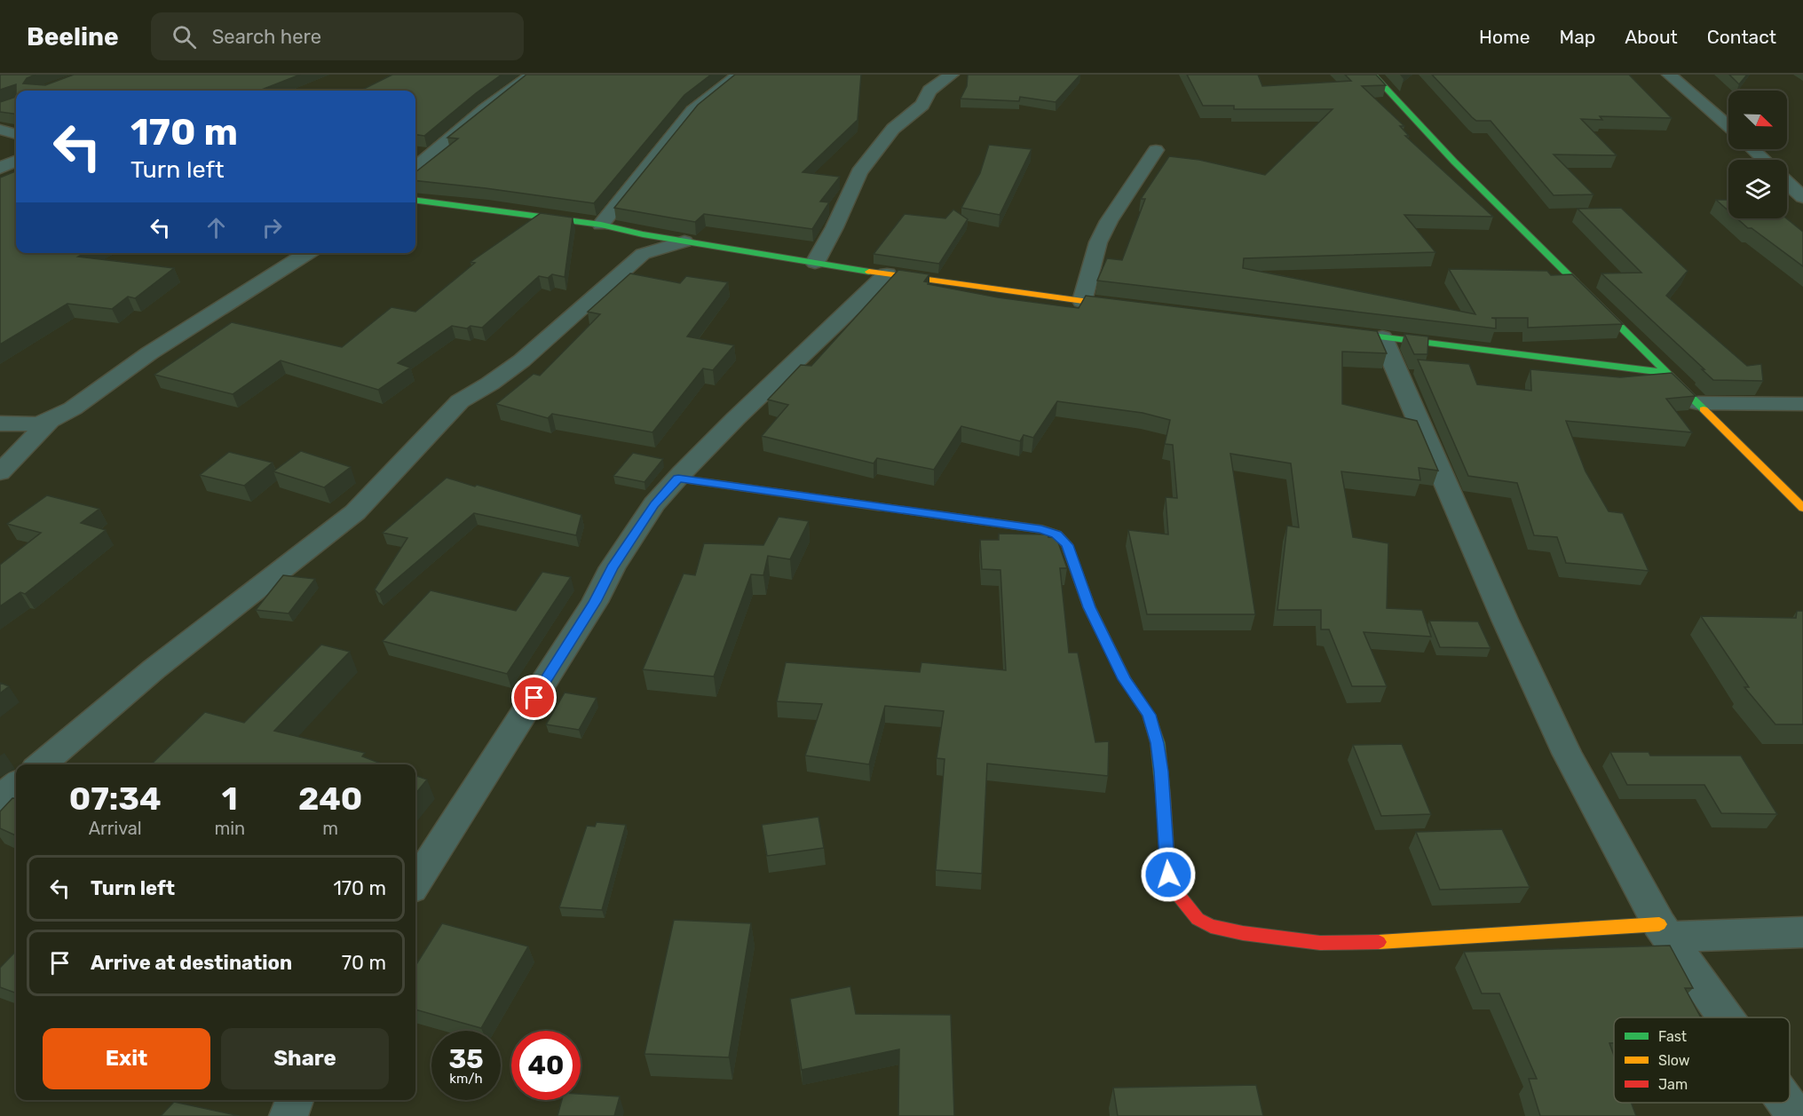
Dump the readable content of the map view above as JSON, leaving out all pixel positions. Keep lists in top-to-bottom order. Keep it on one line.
{"legend":["Fast","Slow","Jam"],"north":"bottom right","page":{"header":"Beeline","search":"Search here","nav":["Home","Map","About","Contact"],"turn":["170 m","Turn left"],"eta":["07:34","Arrival","1","min","240","m"],"list":[{"name":"Turn left","value":"170 m"},{"name":"Arrive at destination","value":"70 m"}],"buttons":["Exit","Share"],"speed":"35 km/h","limit":"40"}}
